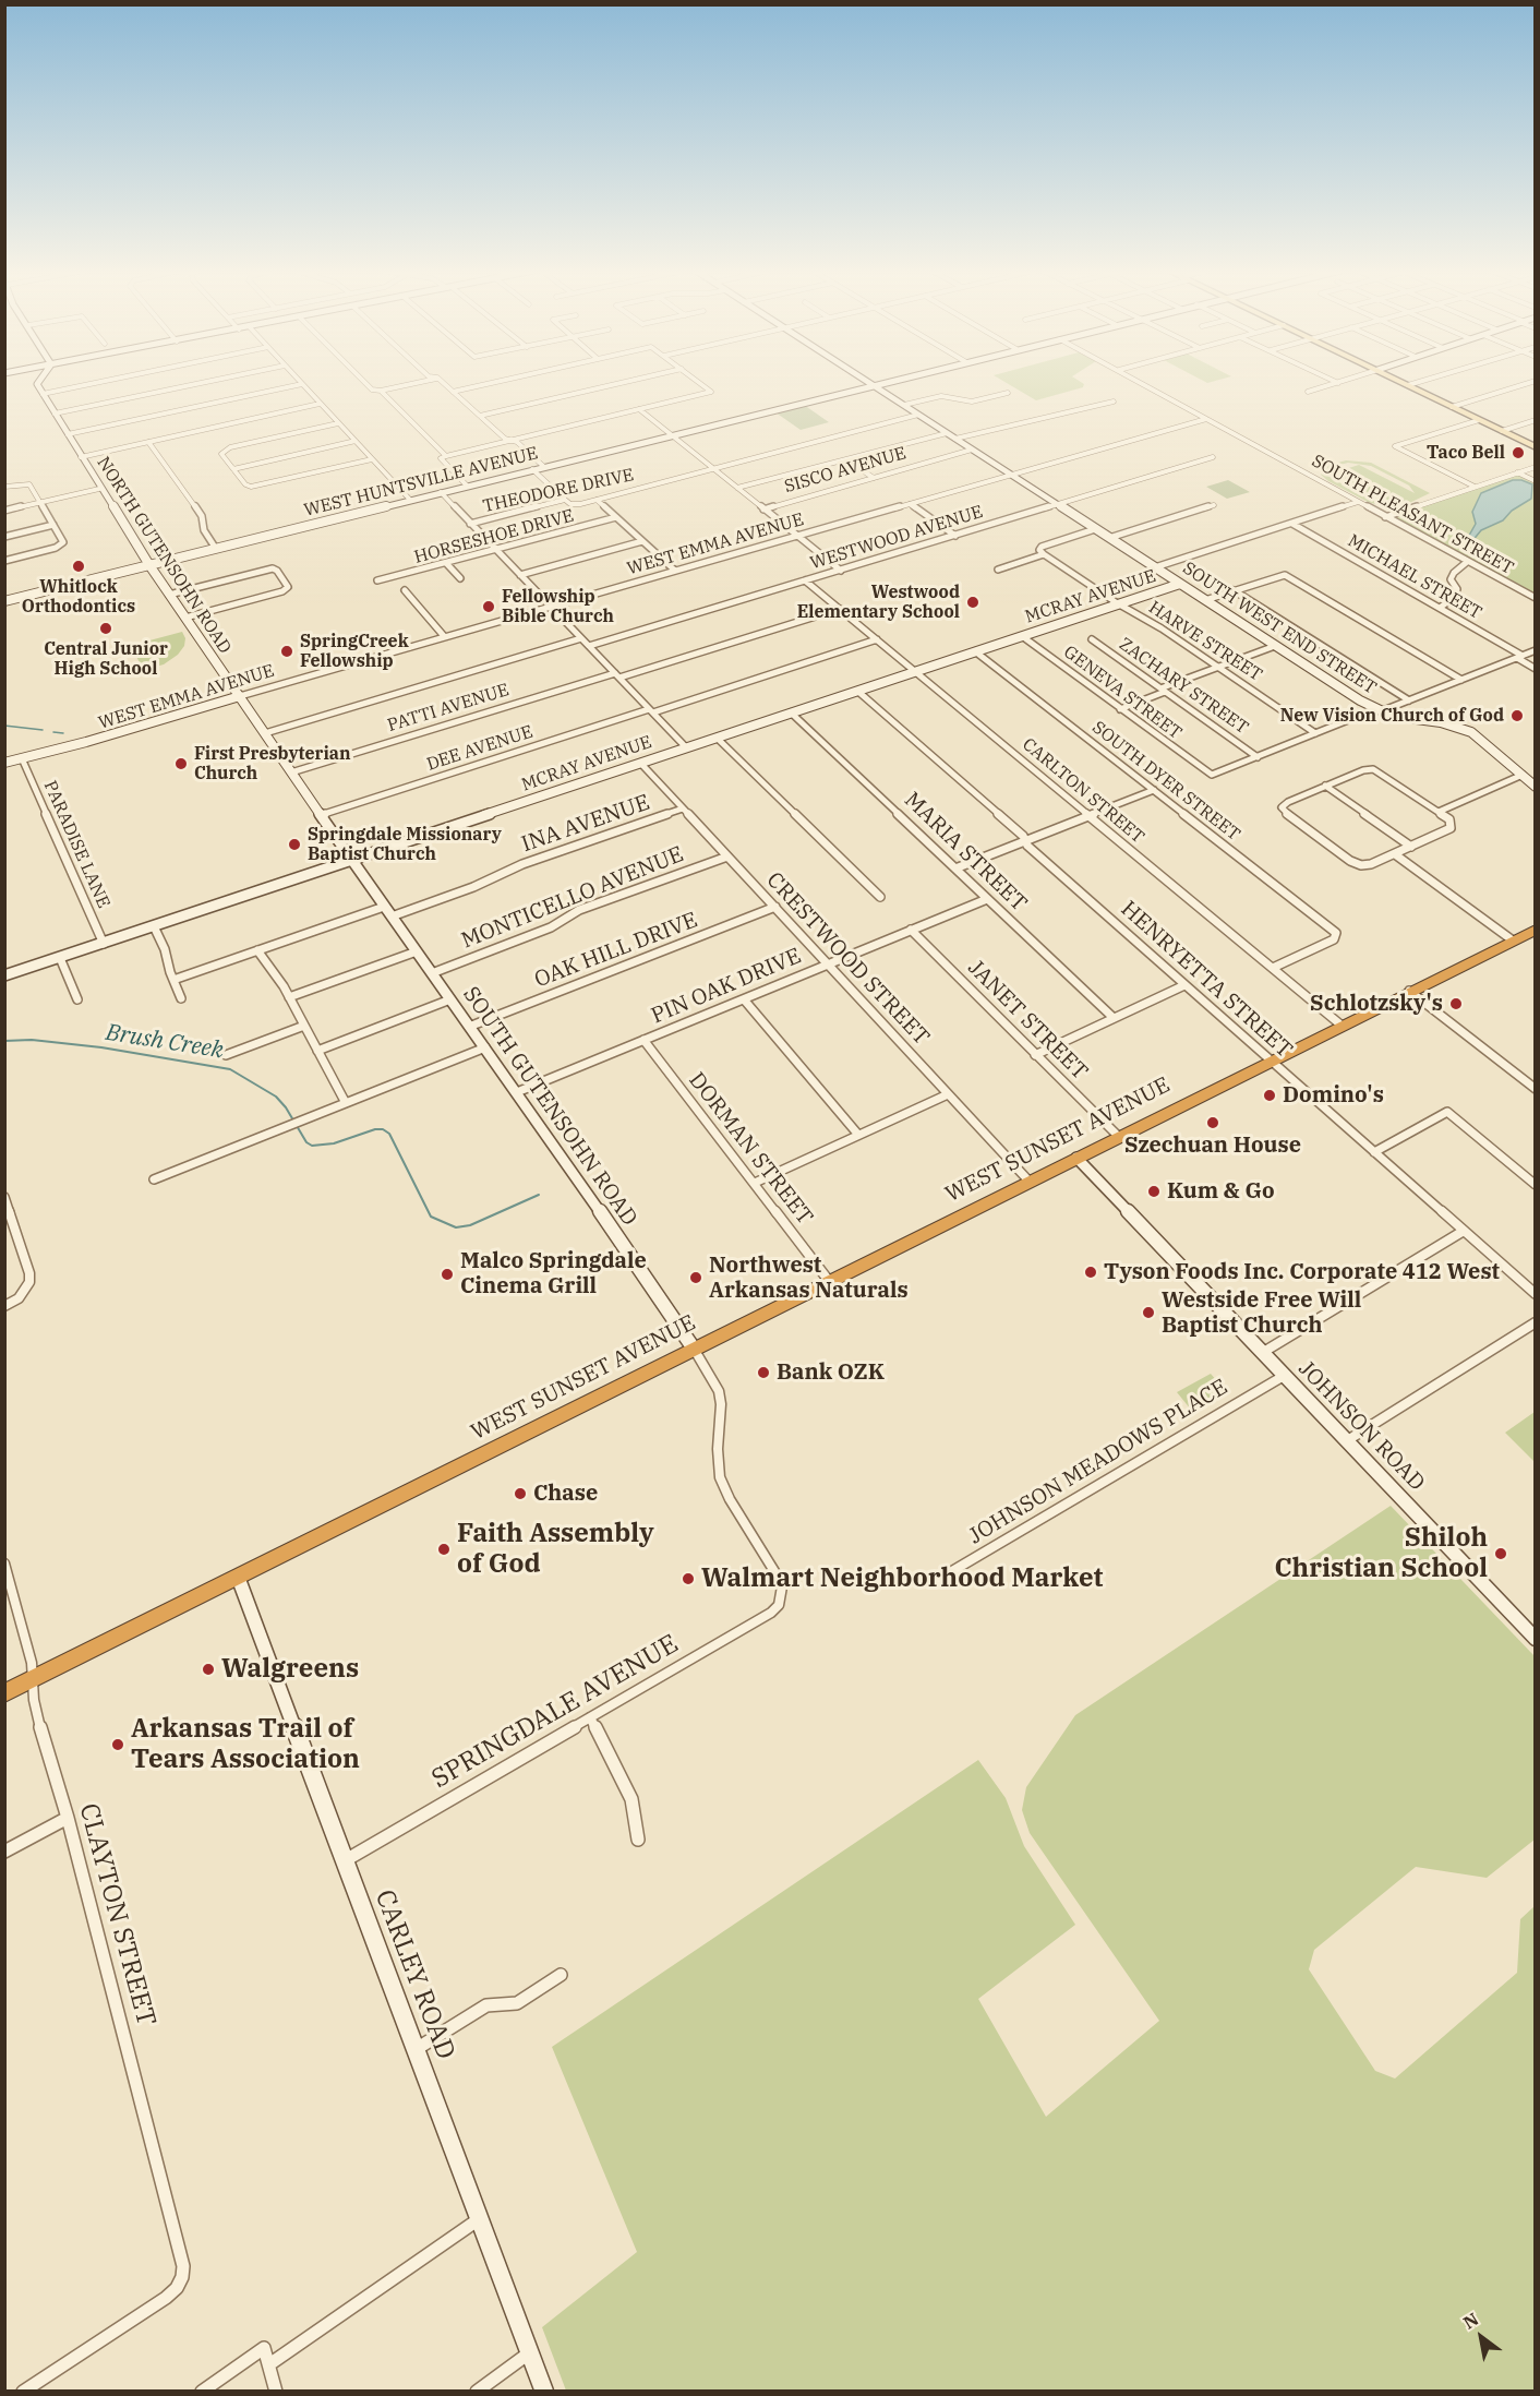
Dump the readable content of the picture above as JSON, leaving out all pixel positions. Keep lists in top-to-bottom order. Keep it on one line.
{"streets":{"highway":["WEST SUNSET AVENUE"],"street":["SISCO AVENUE","WEST HUNTSVILLE AVENUE","THEODORE DRIVE","SOUTH PLEASANT STREET","HORSESHOE DRIVE","WESTWOOD AVENUE","WEST EMMA AVENUE","NORTH GUTENSOHN ROAD","MICHAEL STREET","MCRAY AVENUE","SOUTH WEST END STREET","HARVE STREET","ZACHARY STREET","GENEVA STREET","PATTI AVENUE","DEE AVENUE","SOUTH DYER STREET","CARLTON STREET","INA AVENUE","PARADISE LANE","MARIA STREET","MONTICELLO AVENUE","OAK HILL DRIVE","CRESTWOOD STREET","HENRYETTA STREET","PIN OAK DRIVE","JANET STREET","SOUTH GUTENSOHN ROAD","DORMAN STREET","JOHNSON ROAD","JOHNSON MEADOWS PLACE","SPRINGDALE AVENUE","CLAYTON STREET","CARLEY ROAD"]},"crossings":[["SISCO AVENUE","SOUTH WEST END STREET"],["WEST HUNTSVILLE AVENUE","NORTH GUTENSOHN ROAD"],["WEST HUNTSVILLE AVENUE","SOUTH WEST END STREET"],["THEODORE DRIVE","SOUTH WEST END STREET"],["SOUTH PLEASANT STREET","WEST EMMA AVENUE"],["WESTWOOD AVENUE","SOUTH WEST END STREET"],["WESTWOOD AVENUE","CARLTON STREET"],["WEST EMMA AVENUE","NORTH GUTENSOHN ROAD"],["WEST EMMA AVENUE","SOUTH WEST END STREET"],["WEST EMMA AVENUE","PARADISE LANE"],["WEST EMMA AVENUE","SOUTH GUTENSOHN ROAD"],["NORTH GUTENSOHN ROAD","SOUTH GUTENSOHN ROAD"],["MCRAY AVENUE","SOUTH WEST END STREET"],["MCRAY AVENUE","HARVE STREET"],["MCRAY AVENUE","GENEVA STREET"],["MCRAY AVENUE","SOUTH DYER STREET"],["MCRAY AVENUE","CARLTON STREET"],["MCRAY AVENUE","PARADISE LANE"],["MCRAY AVENUE","MARIA STREET"],["MCRAY AVENUE","CRESTWOOD STREET"],["MCRAY AVENUE","HENRYETTA STREET"],["MCRAY AVENUE","SOUTH GUTENSOHN ROAD"],["ZACHARY STREET","GENEVA STREET"],["PATTI AVENUE","CARLTON STREET"],["PATTI AVENUE","SOUTH GUTENSOHN ROAD"],["DEE AVENUE","CARLTON STREET"],["DEE AVENUE","SOUTH GUTENSOHN ROAD"],["SOUTH DYER STREET","CARLTON STREET"],["CARLTON STREET","WEST SUNSET AVENUE"],["INA AVENUE","CRESTWOOD STREET"],["INA AVENUE","SOUTH GUTENSOHN ROAD"],["MARIA STREET","PIN OAK DRIVE"],["MONTICELLO AVENUE","CRESTWOOD STREET"],["MONTICELLO AVENUE","SOUTH GUTENSOHN ROAD"],["OAK HILL DRIVE","CRESTWOOD STREET"],["OAK HILL DRIVE","SOUTH GUTENSOHN ROAD"],["CRESTWOOD STREET","PIN OAK DRIVE"],["CRESTWOOD STREET","WEST SUNSET AVENUE"],["HENRYETTA STREET","WEST SUNSET AVENUE"],["PIN OAK DRIVE","JANET STREET"],["PIN OAK DRIVE","SOUTH GUTENSOHN ROAD"],["PIN OAK DRIVE","DORMAN STREET"],["JANET STREET","WEST SUNSET AVENUE"],["SOUTH GUTENSOHN ROAD","WEST SUNSET AVENUE"],["SOUTH GUTENSOHN ROAD","SPRINGDALE AVENUE"],["WEST SUNSET AVENUE","DORMAN STREET"],["WEST SUNSET AVENUE","JOHNSON ROAD"],["WEST SUNSET AVENUE","CLAYTON STREET"],["WEST SUNSET AVENUE","CARLEY ROAD"],["JOHNSON ROAD","JOHNSON MEADOWS PLACE"],["SPRINGDALE AVENUE","CARLEY ROAD"]],"water":["Brush Creek"],"places":["Taco Bell","Whitlock Orthodontics","Westwood Elementary School","Fellowship Bible Church","Central Junior High School","SpringCreek Fellowship","New Vision Church of God","First Presbyterian Church","Springdale Missionary Baptist Church","Schlotzsky's","Domino's","Szechuan House","Kum & Go","Tyson Foods Inc. Corporate 412 West","Malco Springdale Cinema Grill","Northwest Arkansas Naturals","Westside Free Will Baptist Church","Bank OZK","Chase","Faith Assembly of God","Shiloh Christian School","Walmart Neighborhood Market","Walgreens","Arkansas Trail of Tears Association"],"north":"top left"}
